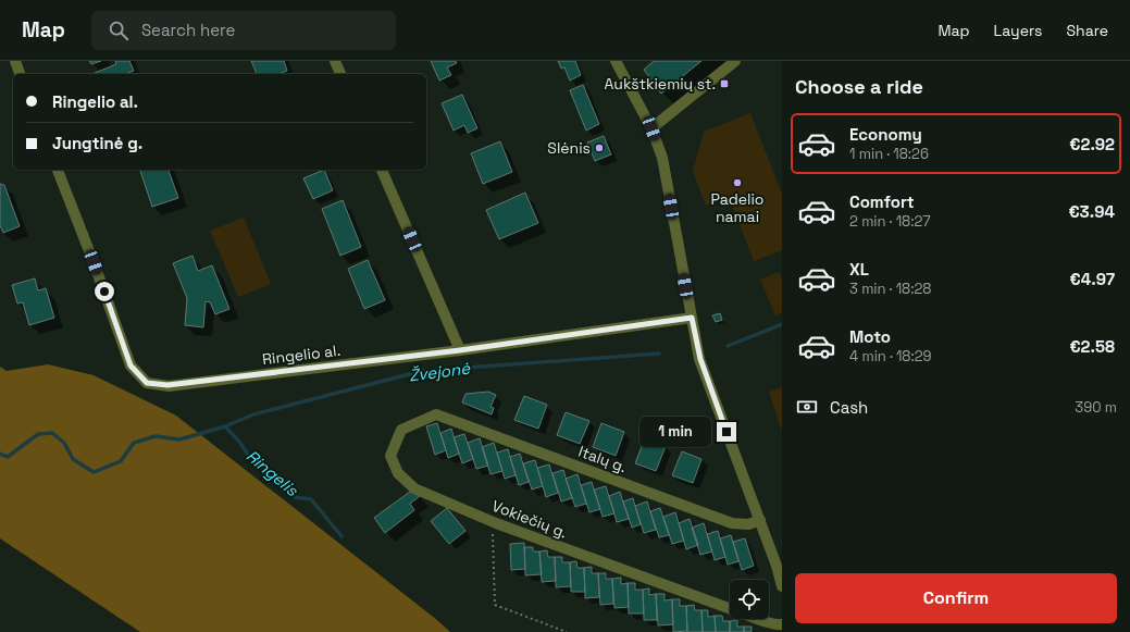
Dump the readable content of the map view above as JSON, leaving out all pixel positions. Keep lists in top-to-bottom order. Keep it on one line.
{"streets":{"street":["Ringelio al.","Italų g.","Vokiečių g."]},"crossings":[["Italų g.","Vokiečių g."]],"water":["Žvejonė","Ringelis"],"places":{"transit":["Aukštkiemių st."],"other":["Slėnis","Padelio namai"]},"page":{"header":"Map","search":"Search here","nav":["Map","Layers","Share"],"heading":"Choose a ride","banner":["Ringelio al.","Jungtinė g."],"list":[{"name":"Economy","note":"1 min · 18:26","value":"€2.92"},{"name":"Comfort","note":"2 min · 18:27","value":"€3.94"},{"name":"XL","note":"3 min · 18:28","value":"€4.97"},{"name":"Moto","note":"4 min · 18:29","value":"€2.58"}],"pay":["Cash","390 m"],"bubble":"1 min","buttons":"Confirm"}}
